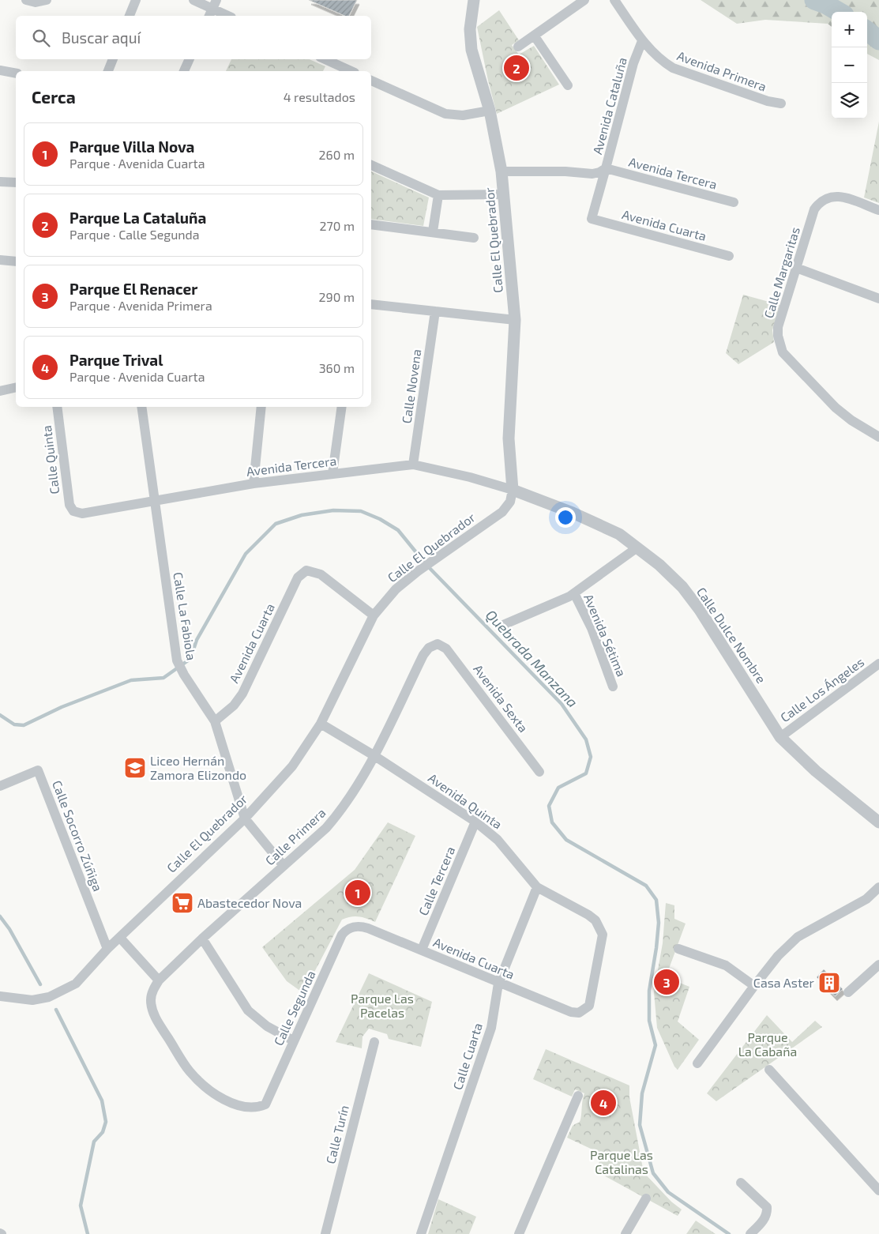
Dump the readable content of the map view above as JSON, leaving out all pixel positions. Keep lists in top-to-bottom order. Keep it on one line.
{"streets":{"street":["Avenida Primera","Avenida Cataluña","Avenida Tercera","Avenida Cuarta","Calle El Quebrador","Calle Margaritas","Calle Novena","Calle Quinta","Calle La Fabiola","Avenida Sétima","Calle Dulce Nombre","Calle Los Ángeles","Avenida Sexta","Avenida Quinta","Calle Socorro Zúñiga","Calle Primera","Calle Tercera","Calle Segunda","Calle Cuarta","Calle Turín"]},"crossings":[["Avenida Primera","Avenida Cataluña"],["Avenida Cataluña","Avenida Tercera"],["Avenida Cataluña","Avenida Cuarta"],["Avenida Cataluña","Calle El Quebrador"],["Avenida Tercera","Avenida Cuarta"],["Avenida Tercera","Calle El Quebrador"],["Avenida Tercera","Calle Novena"],["Avenida Tercera","Calle Quinta"],["Avenida Tercera","Calle La Fabiola"],["Avenida Tercera","Calle Dulce Nombre"],["Avenida Cuarta","Calle El Quebrador"],["Avenida Cuarta","Calle La Fabiola"],["Avenida Cuarta","Avenida Quinta"],["Avenida Cuarta","Calle Tercera"],["Avenida Cuarta","Calle Segunda"],["Avenida Cuarta","Calle Cuarta"],["Calle El Quebrador","Calle La Fabiola"],["Calle El Quebrador","Calle Dulce Nombre"],["Calle El Quebrador","Avenida Quinta"],["Calle El Quebrador","Calle Socorro Zúñiga"],["Calle Dulce Nombre","Calle Los Ángeles"],["Avenida Sexta","Calle Primera"],["Avenida Quinta","Calle Primera"],["Avenida Quinta","Calle Tercera"],["Avenida Quinta","Calle Cuarta"],["Calle Primera","Calle Segunda"]],"water":["Quebrada Manzana"],"parks":["Parque Las Pacelas","Parque La Cabaña","Parque Las Catalinas"],"places":{"school or university":["Liceo Hernán Zamora Elizondo"],"supermarket":["Abastecedor Nova"],"building":["Casa Aster"]},"page":{"map_buttons":["+","−"],"search":"Buscar aquí","pins":["2","1","3","4"],"heading":["Cerca","4 resultados"],"list":[{"mark":"1","name":"Parque Villa Nova","note":"Parque · Avenida Cuarta","value":"260 m"},{"mark":"2","name":"Parque La Cataluña","note":"Parque · Calle Segunda","value":"270 m"},{"mark":"3","name":"Parque El Renacer","note":"Parque · Avenida Primera","value":"290 m"},{"mark":"4","name":"Parque Trival","note":"Parque · Avenida Cuarta","value":"360 m"}]}}
